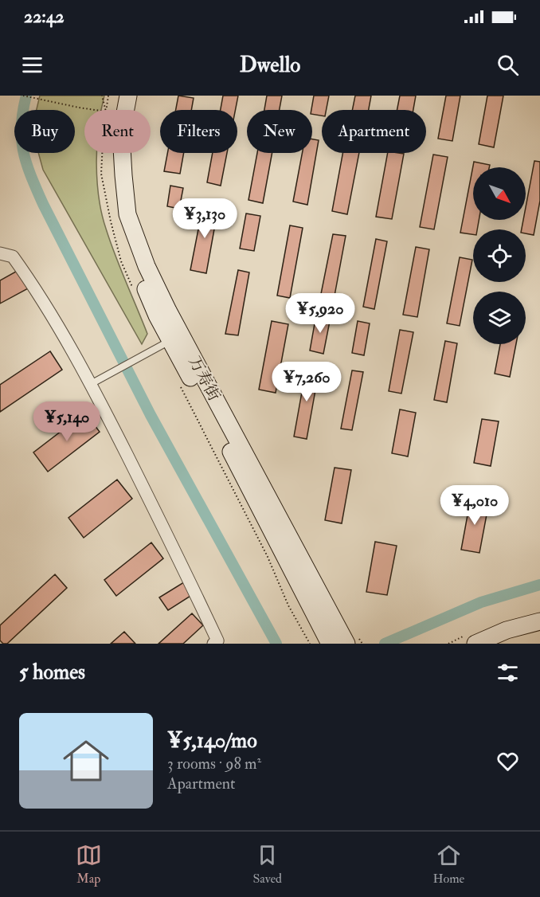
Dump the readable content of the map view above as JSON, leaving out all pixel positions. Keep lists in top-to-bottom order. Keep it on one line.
{"streets":{"street":["万寿街"]},"north":"bottom right","page":{"status":"22:42","header":"Dwello","chip":["Buy","Rent","Filters","New","Apartment"],"price":["¥3,130","¥5,920","¥7,260","¥5,140","¥4,010"],"heading":"5 homes","list":[{"name":"¥5,140/mo","note":"3 rooms · 98 m² · Apartment"}],"tabs":["Map","Saved","Home"]}}
